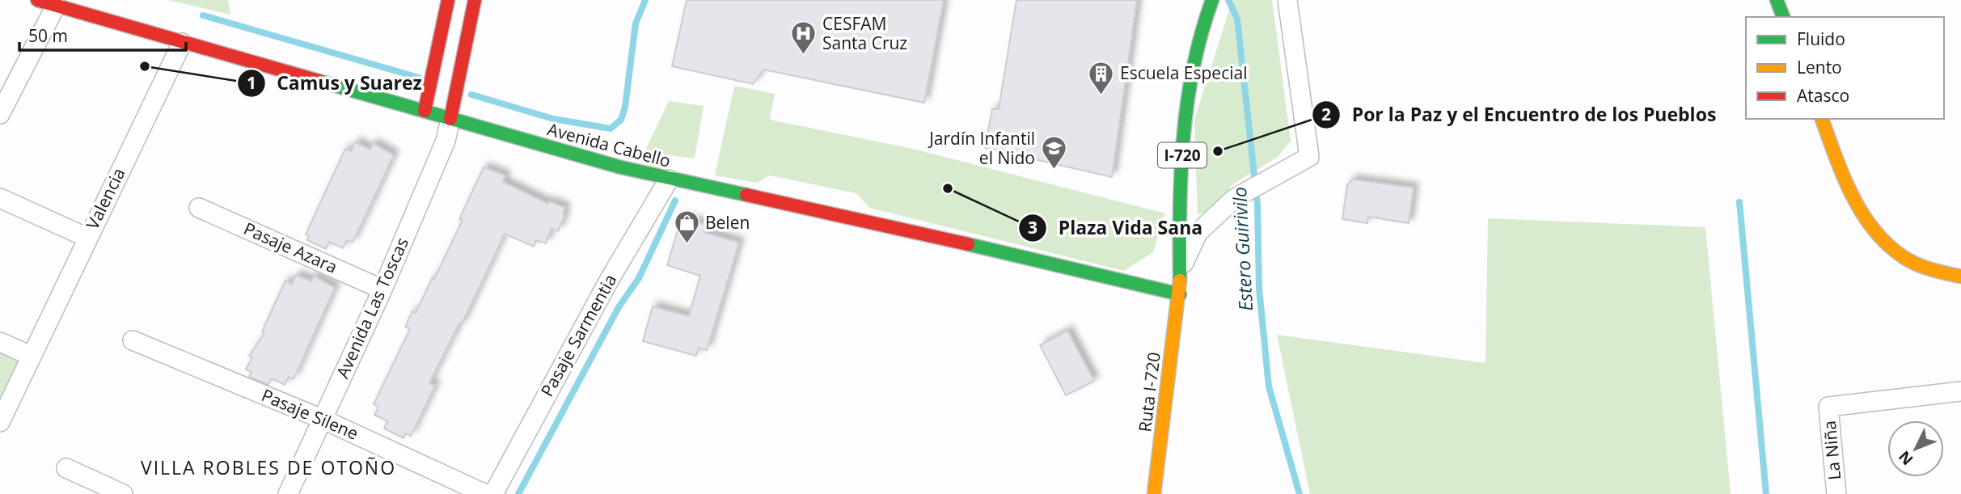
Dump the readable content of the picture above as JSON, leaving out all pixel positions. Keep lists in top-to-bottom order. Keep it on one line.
{"streets":{"street":["Avenida Cabello","I-720","Valencia","Pasaje Azara","Avenida Las Toscas","Pasaje Sarmentia","Ruta I-720","Pasaje Silene","La Niña"]},"crossings":[["Avenida Cabello","I-720"],["Avenida Cabello","Valencia"],["Avenida Cabello","Avenida Las Toscas"],["Avenida Cabello","Pasaje Sarmentia"],["Avenida Cabello","Ruta I-720"],["I-720","Ruta I-720"],["Pasaje Azara","Avenida Las Toscas"],["Avenida Las Toscas","Pasaje Silene"]],"districts":["VILLA ROBLES DE OTOÑO"],"water":["Estero Guirivilo"],"places":{"hospital":["CESFAM Santa Cruz"],"other":["Camus y Suarez","Por la Paz y el Encuentro de los Pueblos","Plaza Vida Sana"],"building":["Escuela Especial"],"school or university":["Jardín Infantil el Nido"],"shop":["Belen"]},"legend":["Fluido","Lento","Atasco"],"scale_bar":"50 m","north":"bottom left"}
